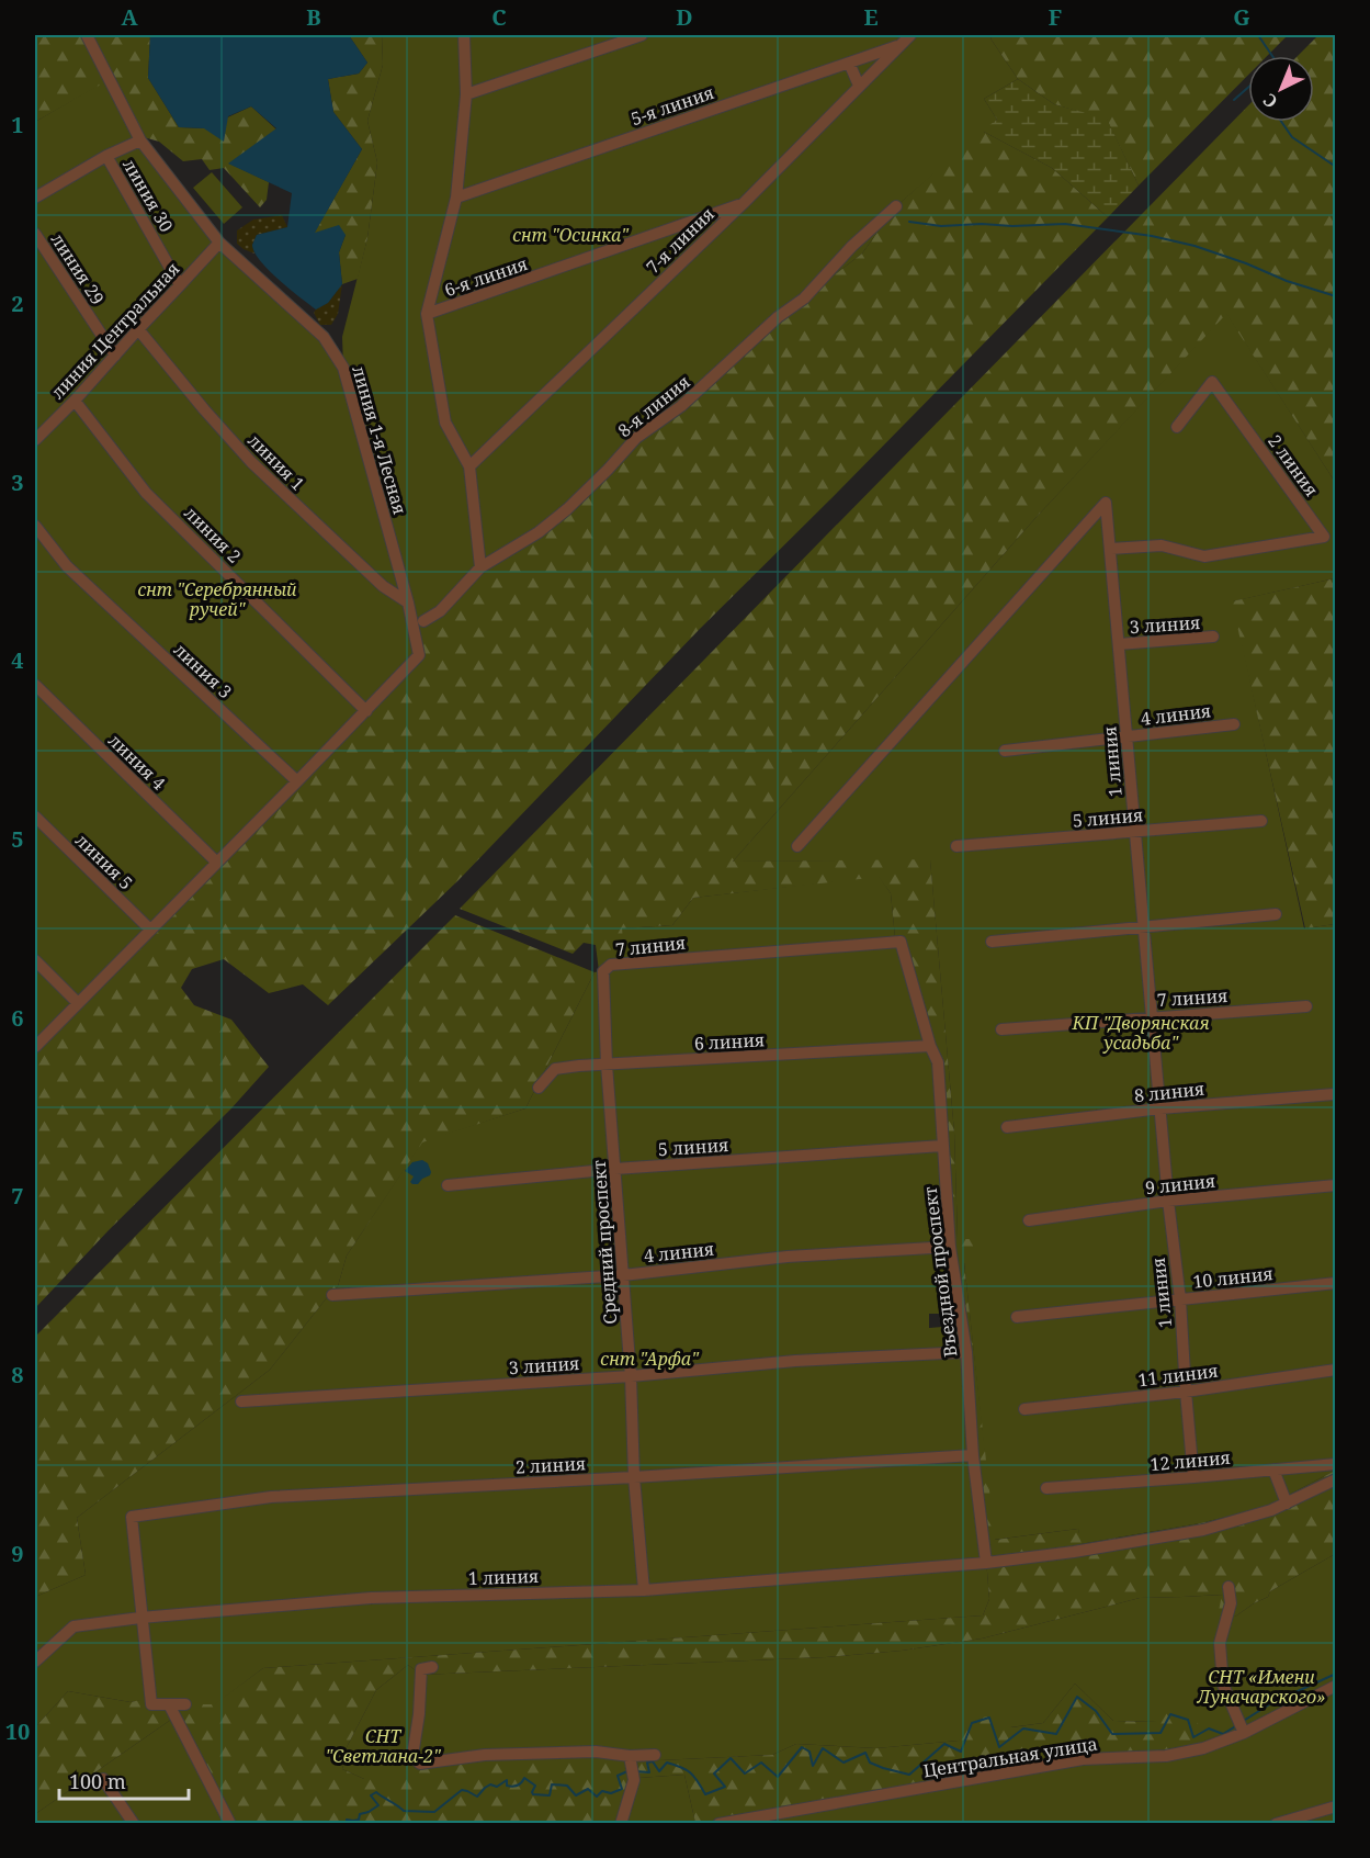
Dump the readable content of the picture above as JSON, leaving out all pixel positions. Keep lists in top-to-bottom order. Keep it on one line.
{"streets":{"street":["5-я линия","линия 30","7-я линия","линия 29","6-я линия","линия Центральная","8-я линия","линия 1-я Лесная","линия 1","2 линия","линия 2","3 линия","линия 3","4 линия","линия 4","1 линия","5 линия","линия 5","7 линия","6 линия","8 линия","9 линия","Средний проспект","Въездной проспект","10 линия","11 линия","12 линия","Центральная улица"]},"crossings":[["5-я линия","7-я линия"],["линия 30","линия Центральная"],["7-я линия","6-я линия"],["линия 29","линия Центральная"],["линия Центральная","линия 1-я Лесная"],["линия Центральная","линия 1"],["линия Центральная","линия 2"],["линия 1-я Лесная","линия 1"],["линия 1-я Лесная","линия 2"],["2 линия","1 линия"],["2 линия","Средний проспект"],["2 линия","Въездной проспект"],["3 линия","1 линия"],["3 линия","Средний проспект"],["3 линия","Въездной проспект"],["4 линия","1 линия"],["4 линия","Средний проспект"],["4 линия","Въездной проспект"],["1 линия","5 линия"],["1 линия","7 линия"],["1 линия","8 линия"],["1 линия","9 линия"],["1 линия","Средний проспект"],["1 линия","Въездной проспект"],["1 линия","10 линия"],["1 линия","11 линия"],["1 линия","12 линия"],["5 линия","Средний проспект"],["5 линия","Въездной проспект"],["7 линия","Средний проспект"],["7 линия","Въездной проспект"],["6 линия","Средний проспект"],["6 линия","Въездной проспект"]],"parks":["снт \"Осинка\"","снт \"Серебрянный ручей\"","КП \"Дворянская усадьба\"","снт \"Арфа\"","СНТ «Имени Луначарского»","СНТ \"Светлана-2\""],"scale_bar":"100 m","north":"bottom left","grid":{"columns":["A","B","C","D","E","F","G"],"rows":["1","2","3","4","5","6","7","8","9","10"]}}
